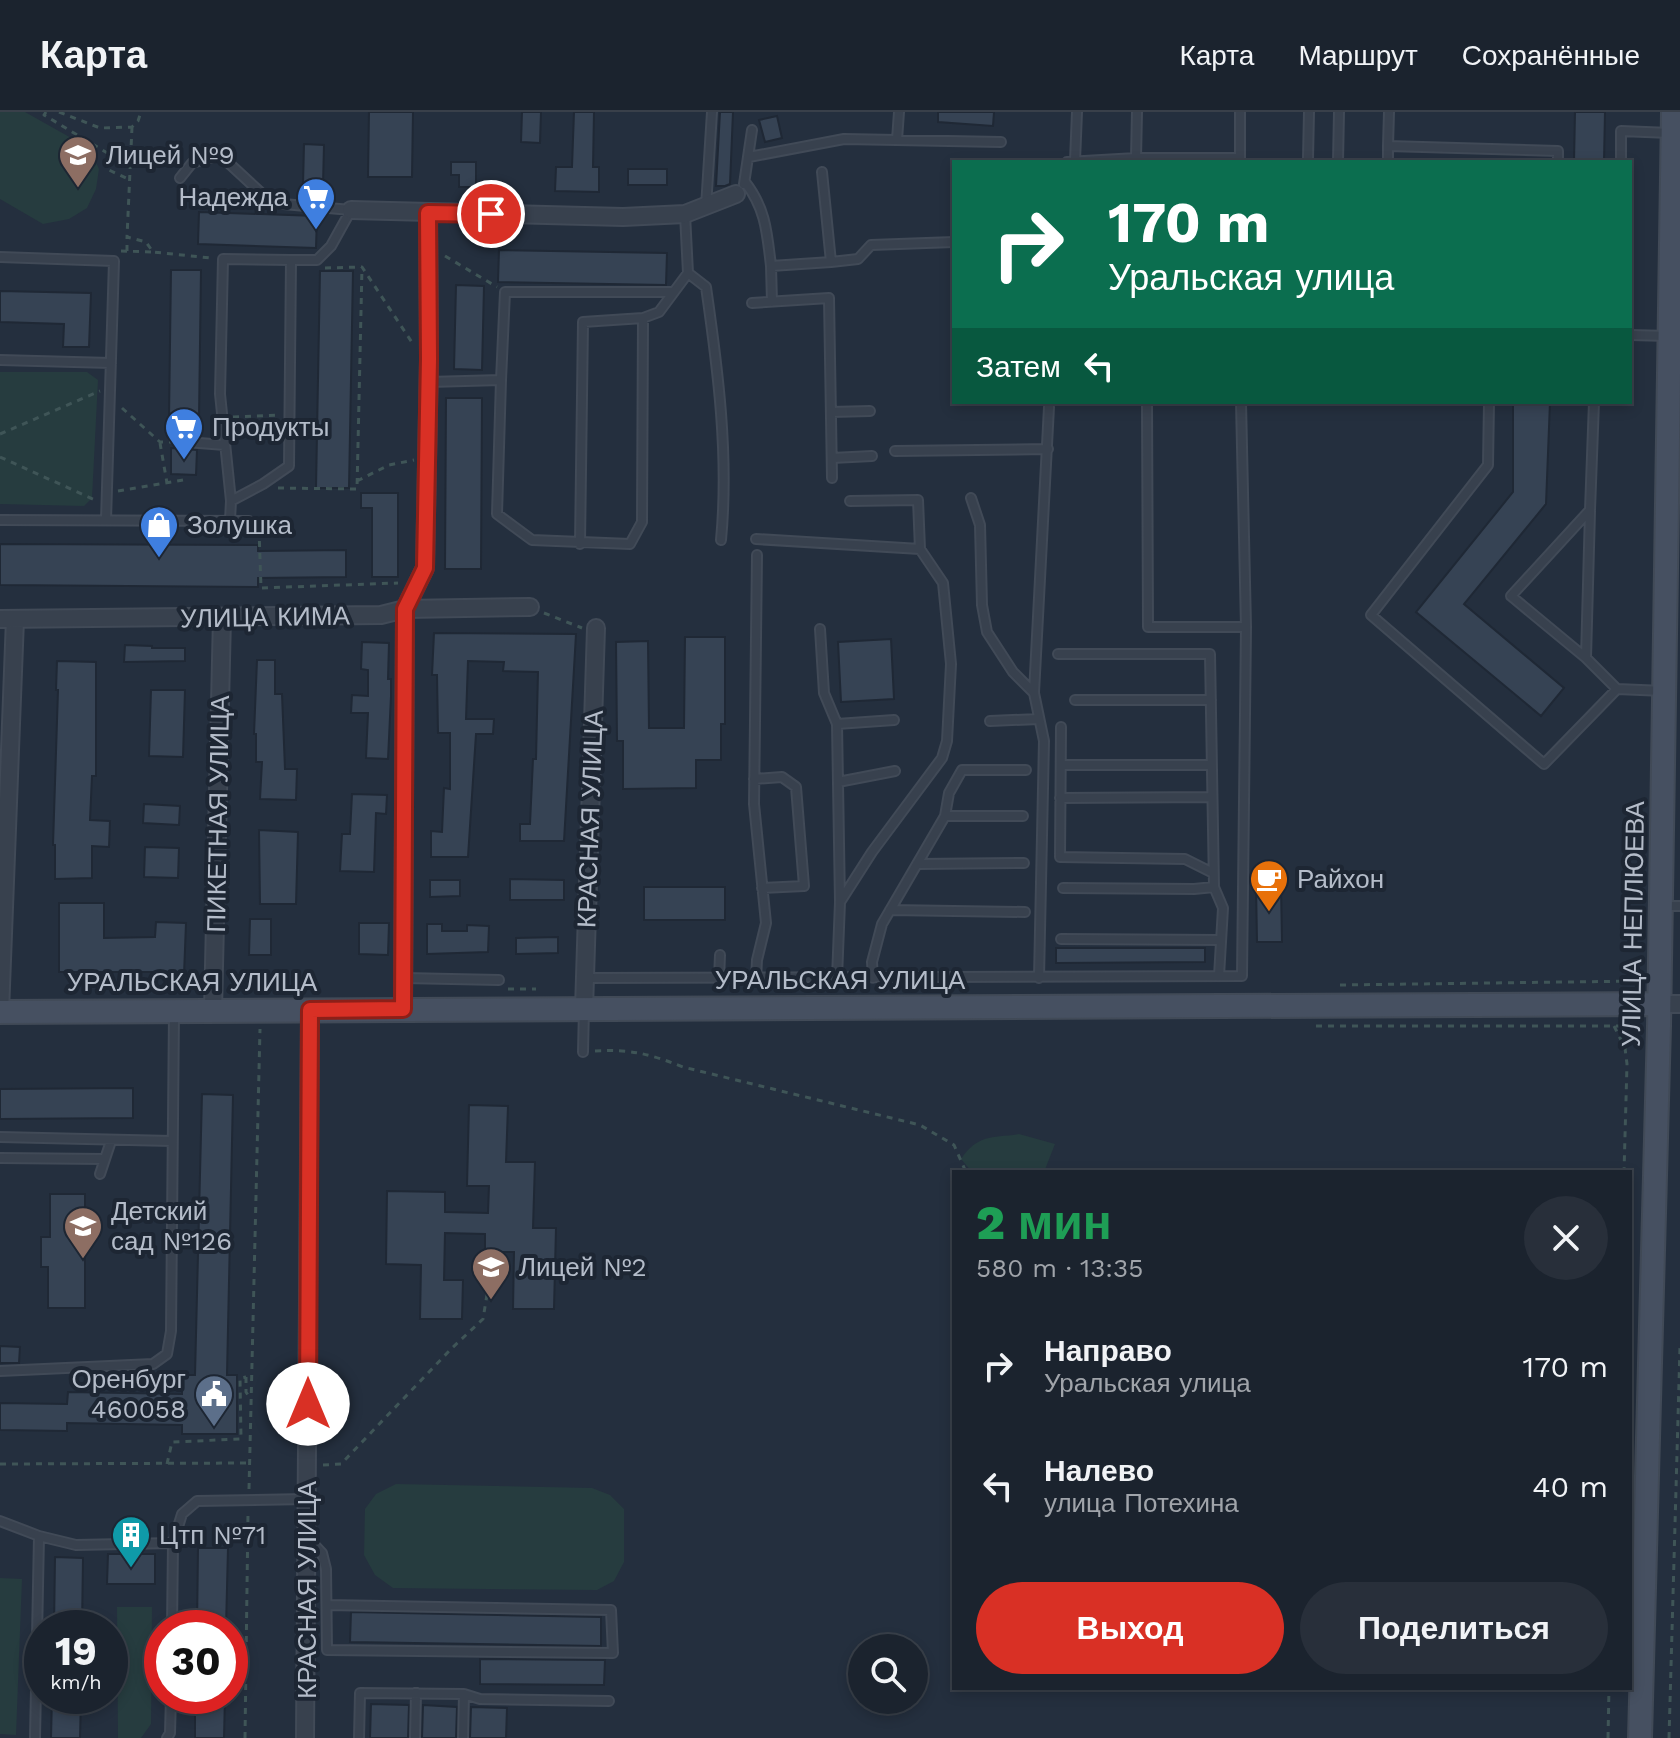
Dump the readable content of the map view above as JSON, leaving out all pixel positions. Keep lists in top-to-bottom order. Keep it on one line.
{"streets":{"street":["УЛИЦА КИМА","ПИКЕТНАЯ УЛИЦА","КРАСНАЯ УЛИЦА","УЛИЦА НЕПЛЮЕВА","УРАЛЬСКАЯ УЛИЦА"]},"crossings":[["УЛИЦА КИМА","ПИКЕТНАЯ УЛИЦА"],["ПИКЕТНАЯ УЛИЦА","УРАЛЬСКАЯ УЛИЦА"],["КРАСНАЯ УЛИЦА","УРАЛЬСКАЯ УЛИЦА"],["УЛИЦА НЕПЛЮЕВА","УРАЛЬСКАЯ УЛИЦА"]],"places":{"school or university":["Лицей №9","Детский сад №126","Лицей №2"],"supermarket":["Надежда","Продукты"],"shop":["Золушка"],"cafe":["Райхон"],"public building":["Оренбург 460058"],"building":["Цтп №71"]},"page":{"header":"Карта","nav":["Карта","Маршрут","Сохранённые"],"turn":["170 m","Уральская улица"],"then":"Затем","heading":["2 мин","580 m · 13:35"],"list":[{"name":"Направо","note":"Уральская улица","value":"170 m"},{"name":"Налево","note":"улица Потехина","value":"40 m"}],"buttons":["Выход","Поделиться"],"speed":"19 km/h","limit":"30"}}
